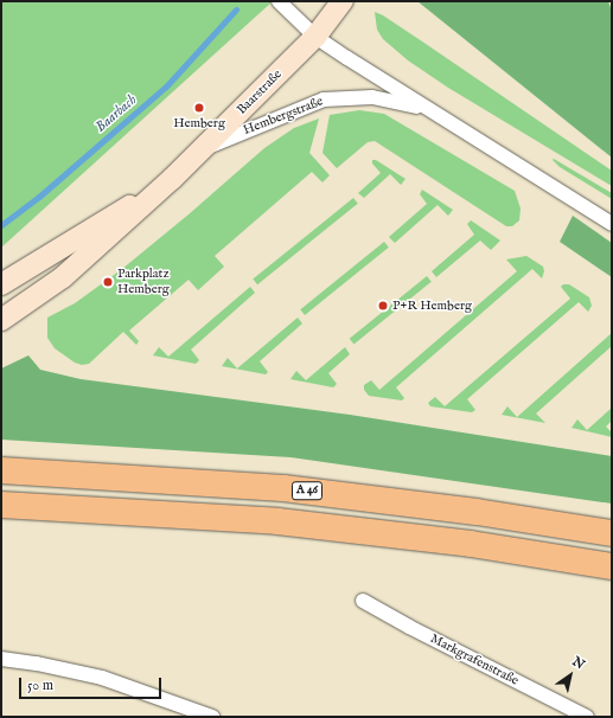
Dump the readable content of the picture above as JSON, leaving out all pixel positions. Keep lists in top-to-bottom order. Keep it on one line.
{"streets":{"highway":["A 46"],"main road":["Baarstraße"],"street":["Hembergstraße","Markgrafenstraße"]},"crossings":[["Baarstraße","Hembergstraße"]],"water":["Baarbach"],"places":["Hemberg","Parkplatz Hemberg","P+R Hemberg"],"scale_bar":"50 m","north":"top right"}
